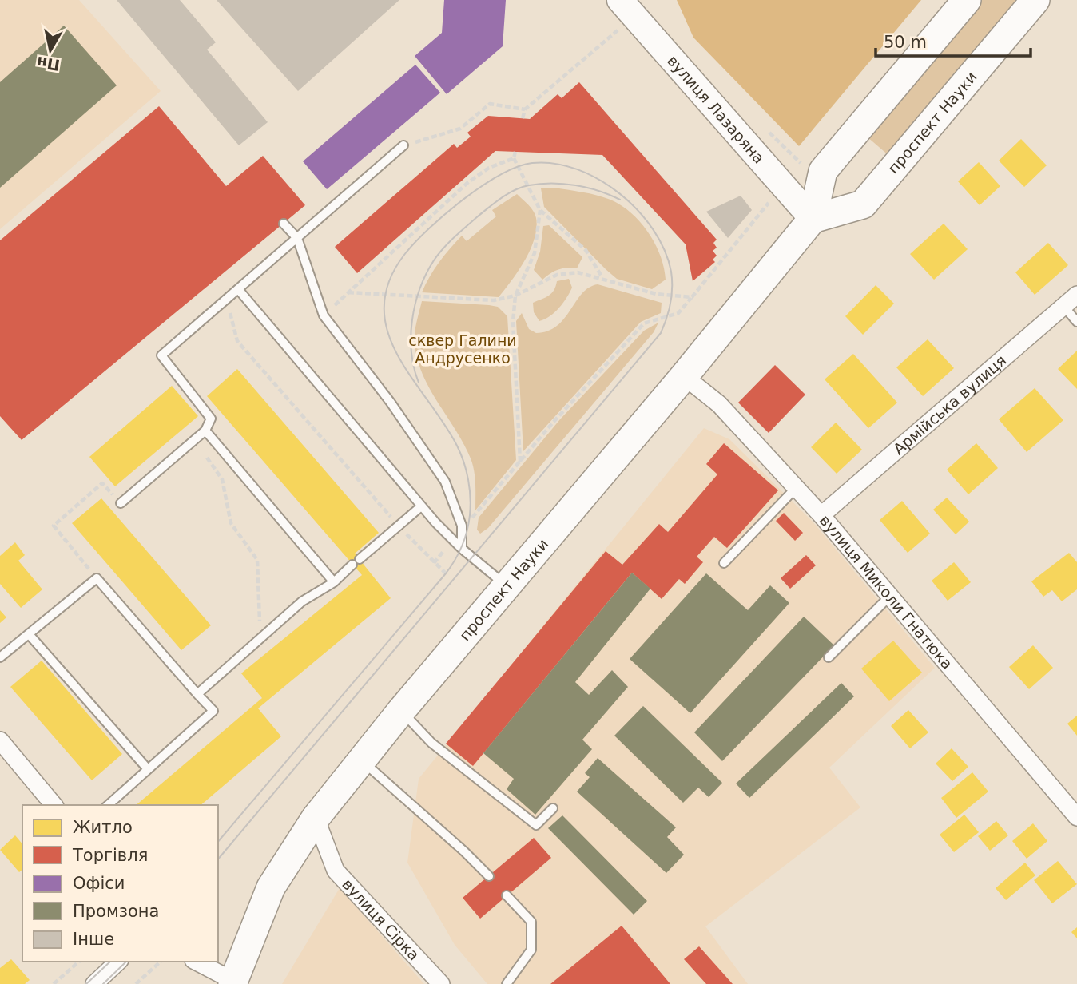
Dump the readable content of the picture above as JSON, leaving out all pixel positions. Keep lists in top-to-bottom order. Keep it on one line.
{"streets":{"main road":["вулиця Лазаряна","проспект Науки"],"street":["Армійська вулиця","вулиця Миколи Гнатюка","вулиця Сірка"]},"crossings":[["вулиця Лазаряна","проспект Науки"],["проспект Науки","вулиця Миколи Гнатюка"],["проспект Науки","вулиця Сірка"],["Армійська вулиця","вулиця Миколи Гнатюка"]],"parks":["сквер Галини Андрусенко"],"legend":["Житло","Торгівля","Офіси","Промзона","Інше"],"scale_bar":"50 m","north":"bottom"}
